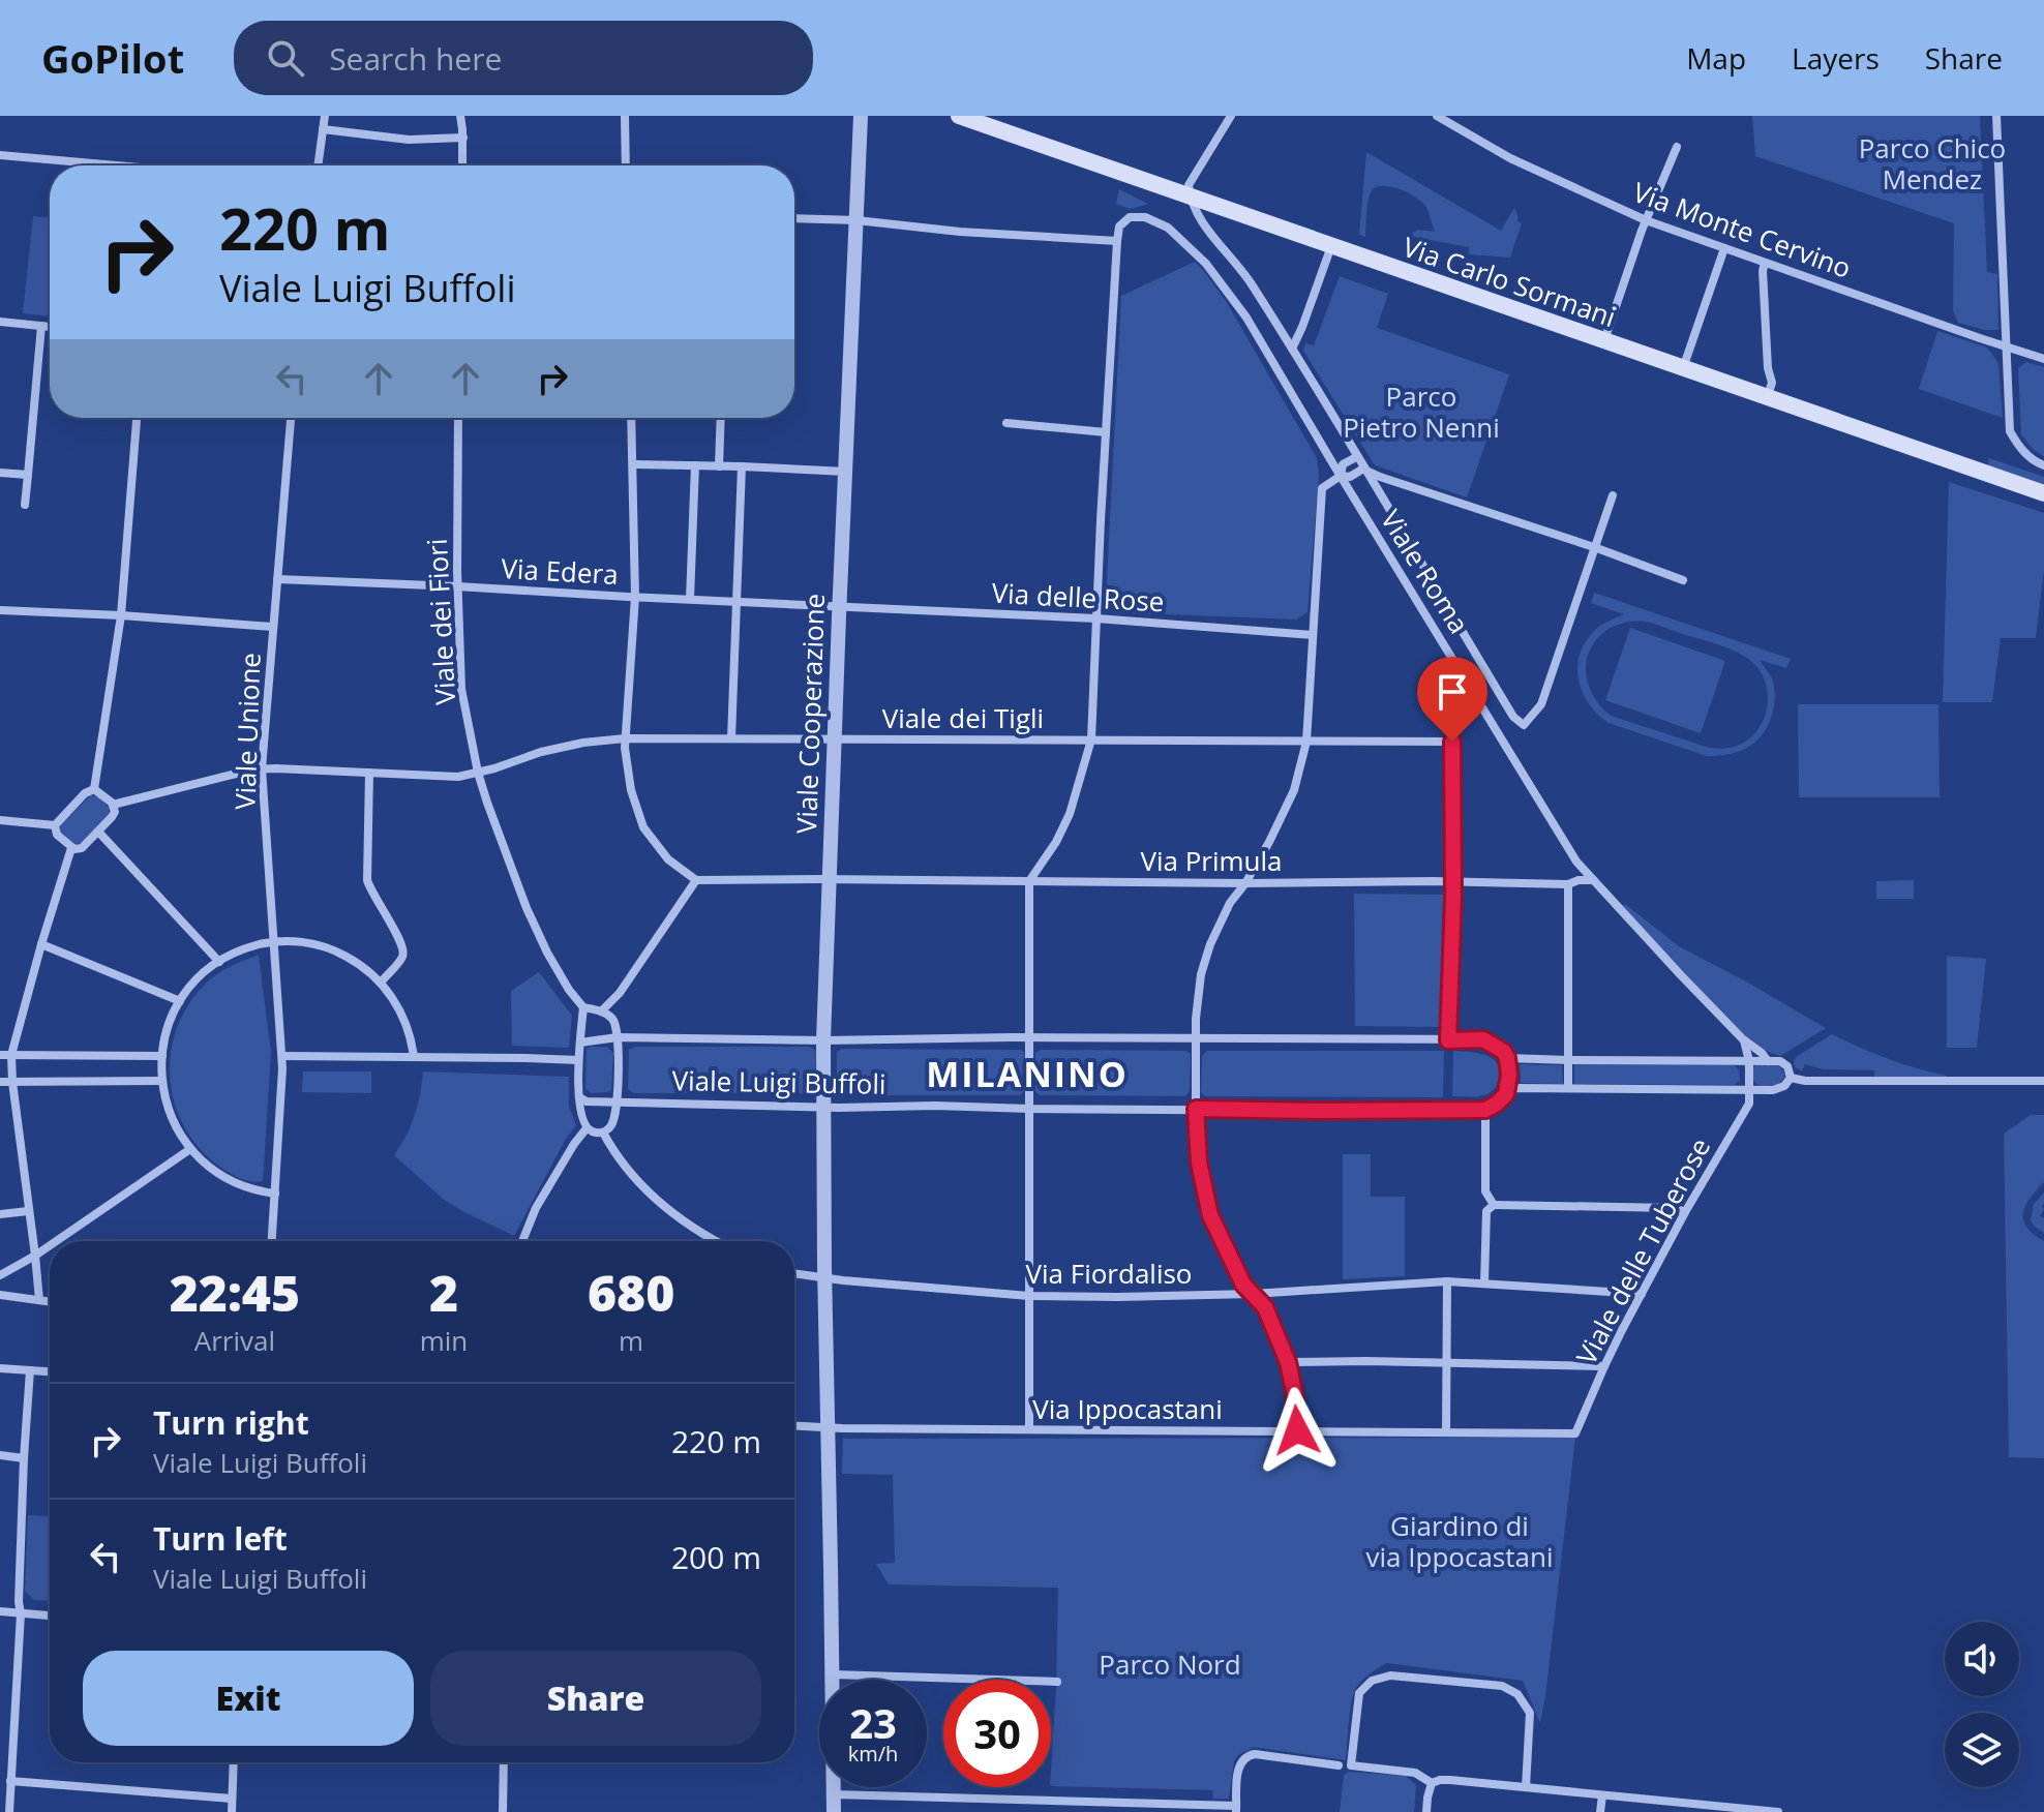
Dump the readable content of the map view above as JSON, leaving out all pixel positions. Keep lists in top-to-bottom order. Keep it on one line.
{"streets":{"main road":["Via Carlo Sormani"],"street":["Via Monte Cervino","Via Edera","Viale Roma","Via delle Rose","Viale dei Fiori","Viale Cooperazione","Viale dei Tigli","Viale Unione","Via Primula","Viale Luigi Buffoli","Viale delle Tuberose","Via Fiordaliso","Via Ippocastani"]},"crossings":[["Via Carlo Sormani","Viale Roma"],["Via Edera","Via delle Rose"],["Via Edera","Viale dei Fiori"],["Via Edera","Viale Cooperazione"],["Via Edera","Viale Unione"],["Viale Roma","Via Primula"],["Viale Roma","Viale Luigi Buffoli"],["Viale Roma","Viale delle Tuberose"],["Via delle Rose","Viale Cooperazione"],["Viale dei Fiori","Viale dei Tigli"],["Viale Cooperazione","Viale dei Tigli"],["Viale Cooperazione","Via Primula"],["Viale Cooperazione","Viale Luigi Buffoli"],["Viale Cooperazione","Via Fiordaliso"],["Viale Cooperazione","Via Ippocastani"],["Viale dei Tigli","Viale Unione"],["Viale delle Tuberose","Via Fiordaliso"],["Viale delle Tuberose","Via Ippocastani"]],"districts":["MILANINO"],"parks":["Parco Chico Mendez","Parco Pietro Nenni","Giardino di via Ippocastani","Parco Nord"],"page":{"header":"GoPilot","search":"Search here","nav":["Map","Layers","Share"],"turn":["220 m","Viale Luigi Buffoli"],"eta":["22:45","Arrival","2","min","680","m"],"list":[{"name":"Turn right","note":"Viale Luigi Buffoli","value":"220 m"},{"name":"Turn left","note":"Viale Luigi Buffoli","value":"200 m"}],"buttons":["Exit","Share"],"speed":"23 km/h","limit":"30"}}
